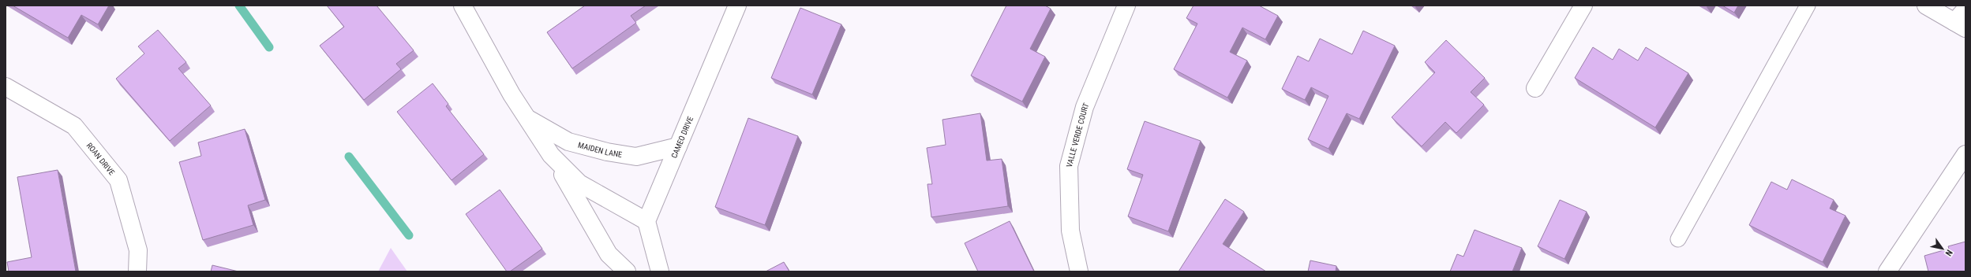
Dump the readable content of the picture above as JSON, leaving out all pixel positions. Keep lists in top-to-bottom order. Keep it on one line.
{"streets":{"street":["VALLE VERDE COURT","CAMEO DRIVE","MAIDEN LANE","ROAN DRIVE"]},"crossings":[["CAMEO DRIVE","MAIDEN LANE"]],"north":"bottom right"}
